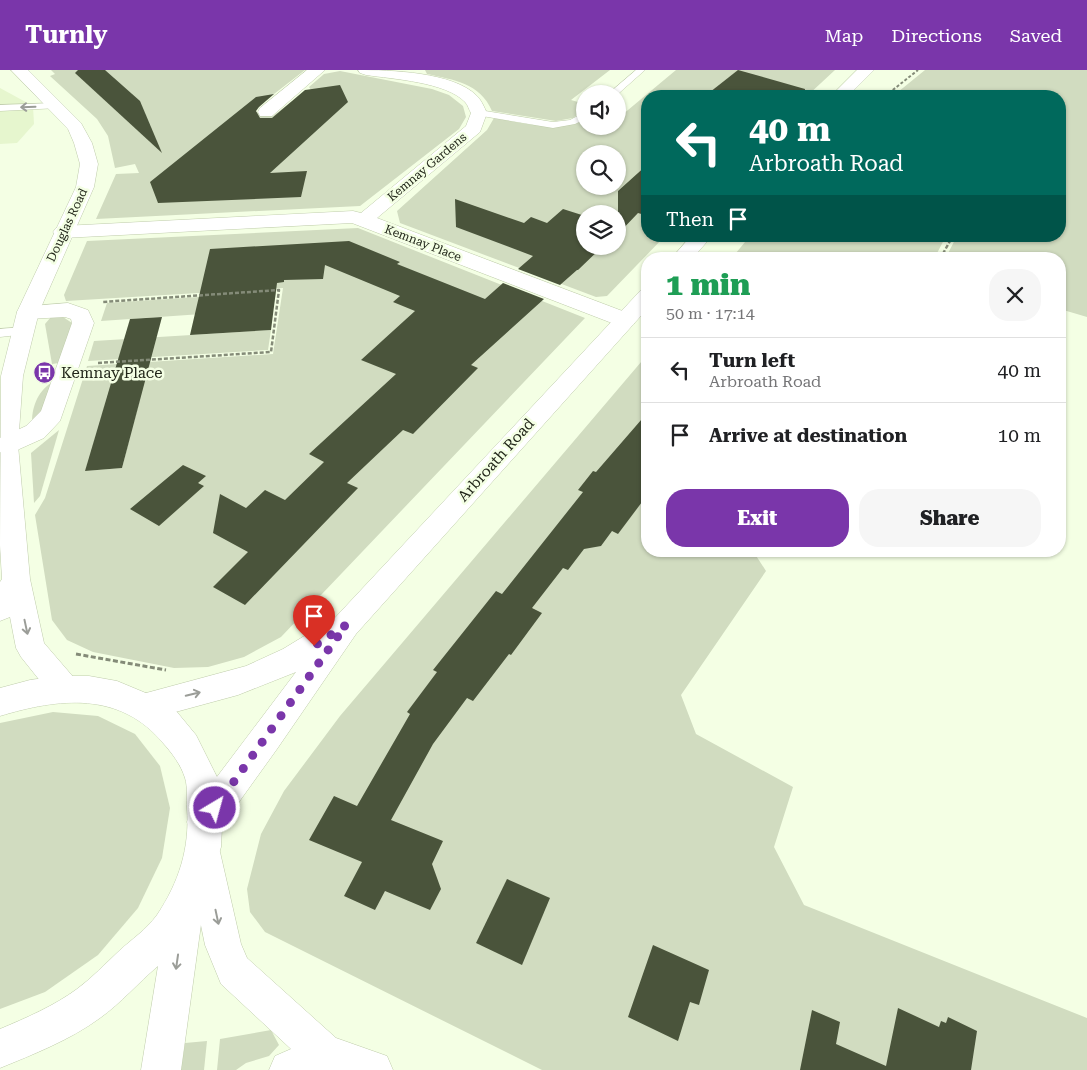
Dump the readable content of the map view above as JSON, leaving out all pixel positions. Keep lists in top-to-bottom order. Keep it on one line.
{"streets":{"main road":["Kemnay Gardens","Douglas Road","Kemnay Place","Arbroath Road"]},"crossings":[["Kemnay Gardens","Kemnay Place"],["Douglas Road","Kemnay Place"],["Kemnay Place","Arbroath Road"]],"places":{"bus stop":["Kemnay Place"]},"page":{"header":"Turnly","nav":["Map","Directions","Saved"],"turn":["40 m","Arbroath Road"],"then":"Then","heading":["1 min","50 m · 17:14"],"list":[{"name":"Turn left","note":"Arbroath Road","value":"40 m"},{"name":"Arrive at destination","value":"10 m"}],"buttons":["Exit","Share"]}}
